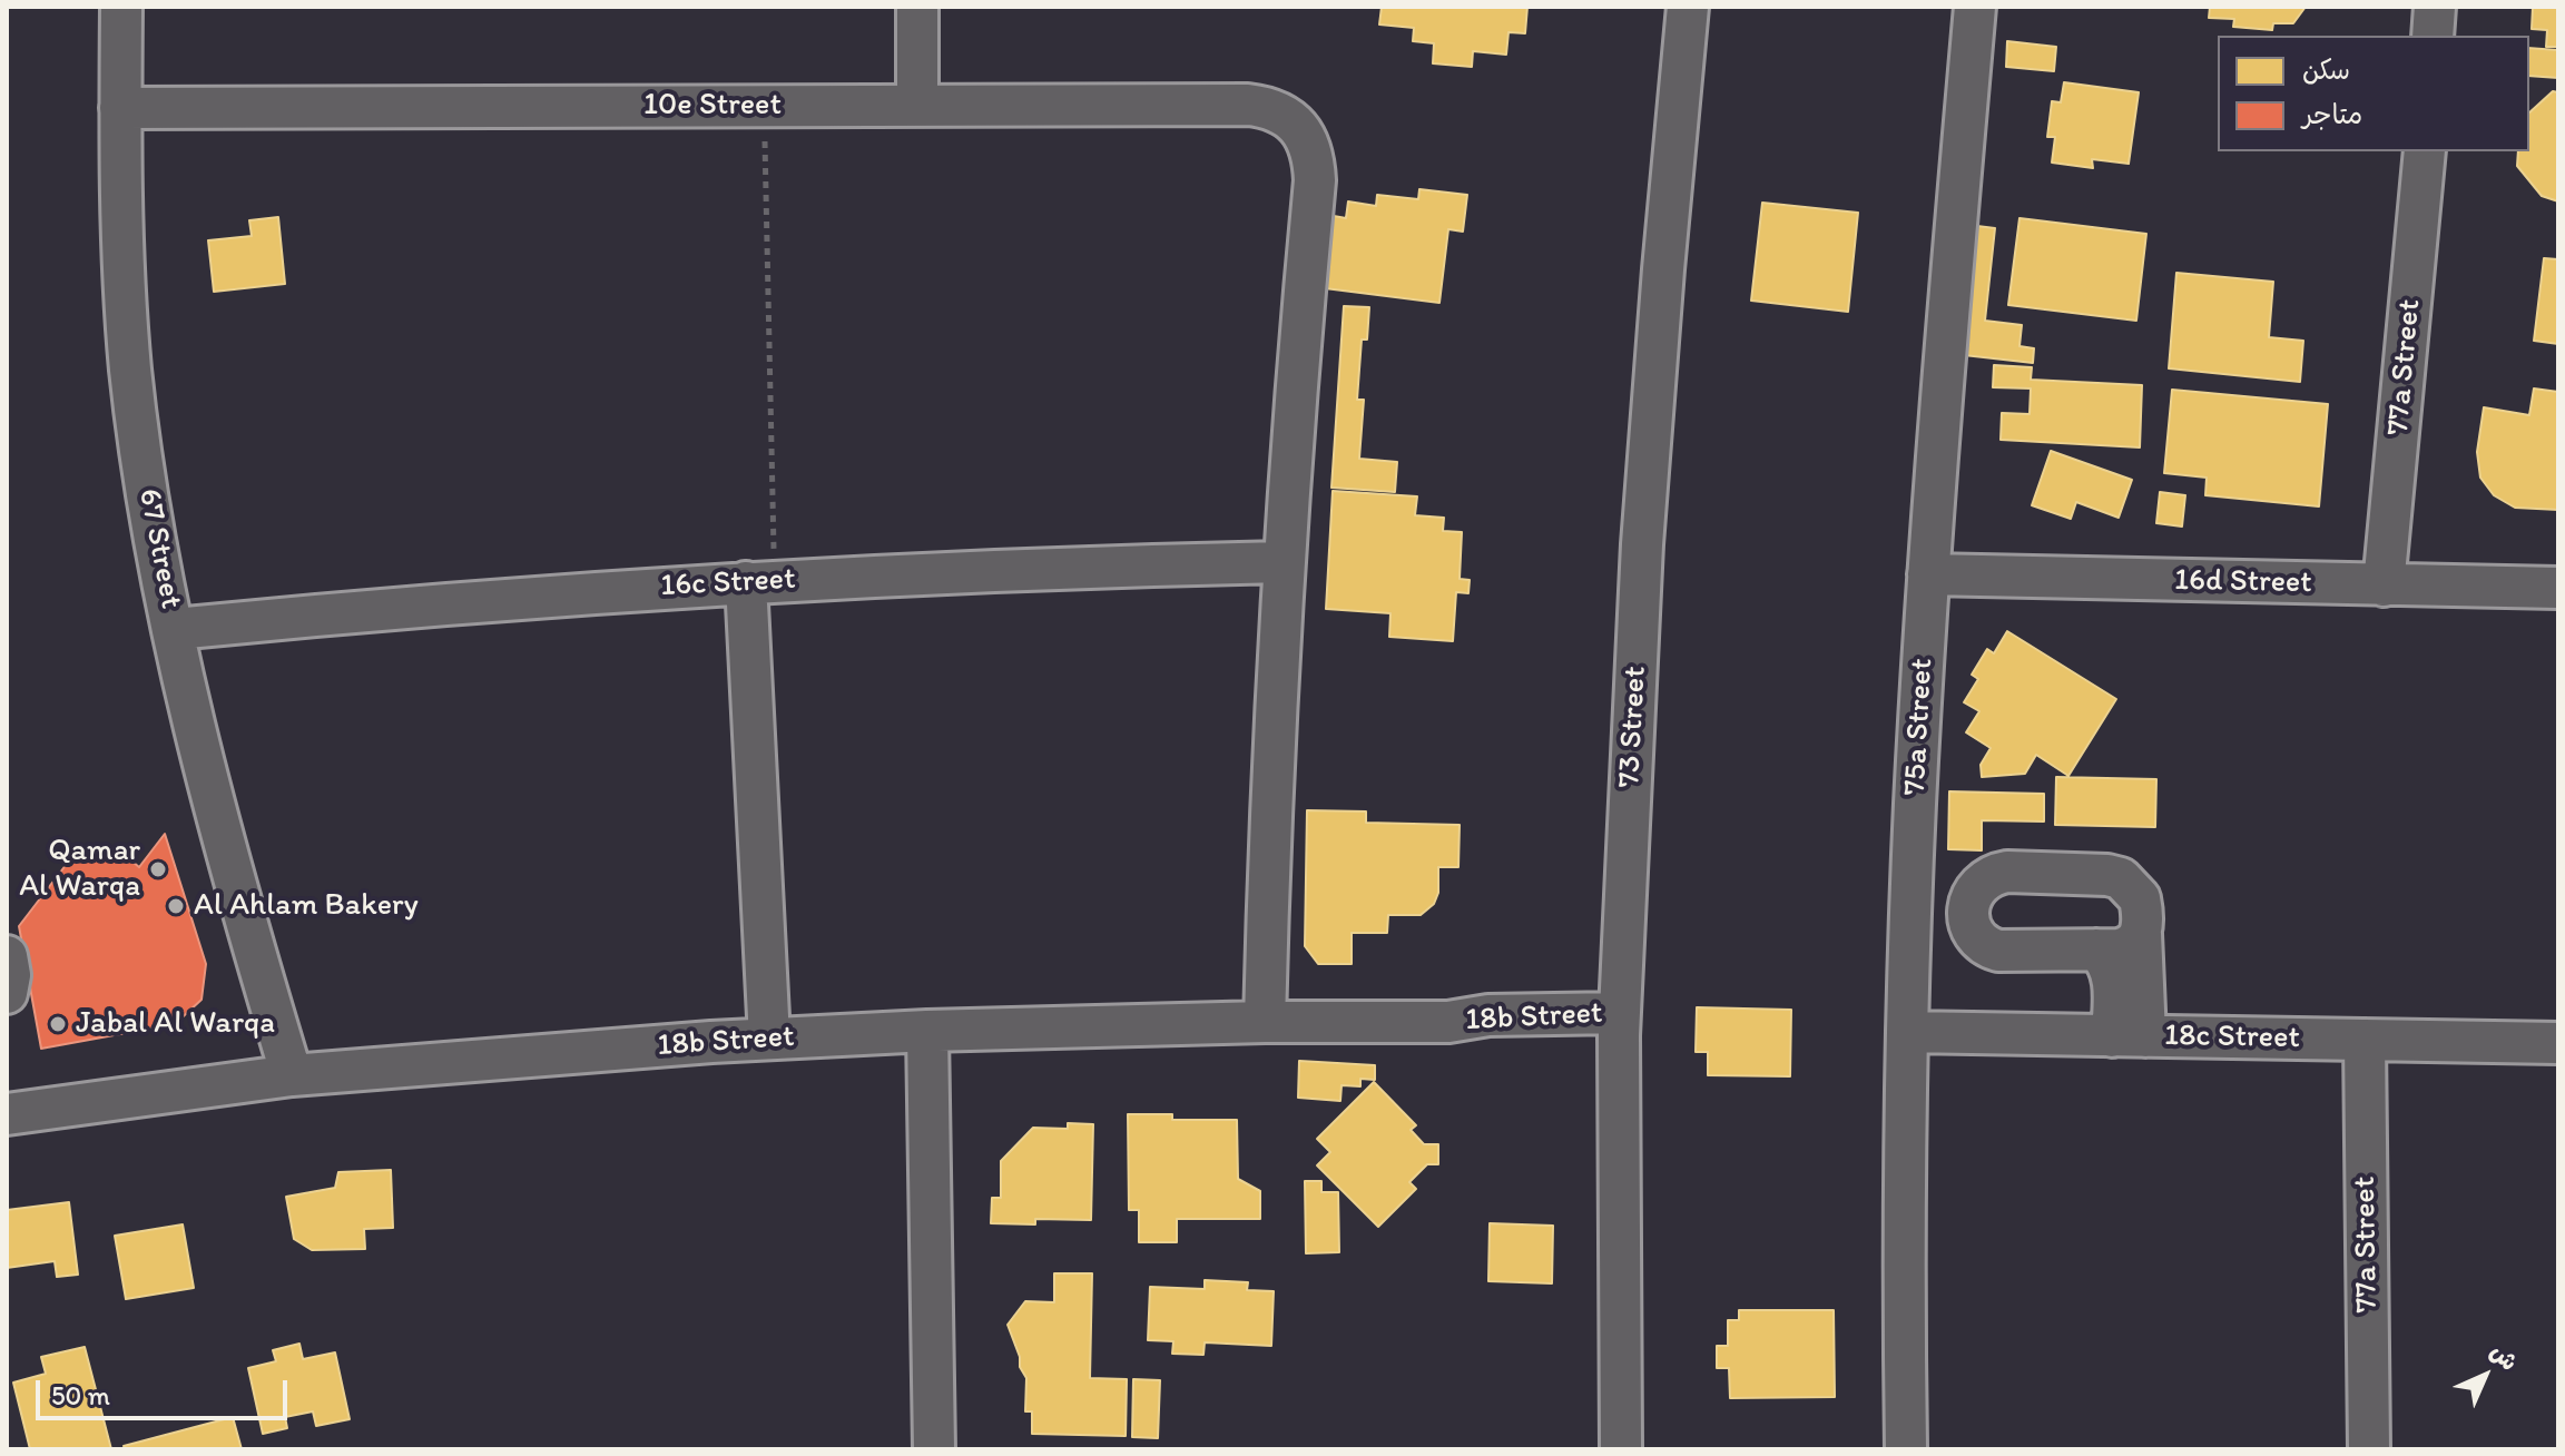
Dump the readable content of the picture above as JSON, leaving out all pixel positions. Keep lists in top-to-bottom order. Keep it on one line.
{"streets":{"street":["10e Street","77a Street","67 Street","16d Street","16c Street","73 Street","75a Street","18b Street","18c Street"]},"crossings":[["10e Street","67 Street"],["10e Street","16c Street"],["77a Street","16d Street"],["77a Street","18c Street"],["67 Street","16c Street"],["67 Street","18b Street"],["16d Street","75a Street"],["73 Street","18b Street"],["75a Street","18c Street"]],"places":["Qamar Al Warqa","Al Ahlam Bakery","Jabal Al Warqa"],"legend":["سكن","متاجر"],"scale_bar":"50 m","north":"top right"}
